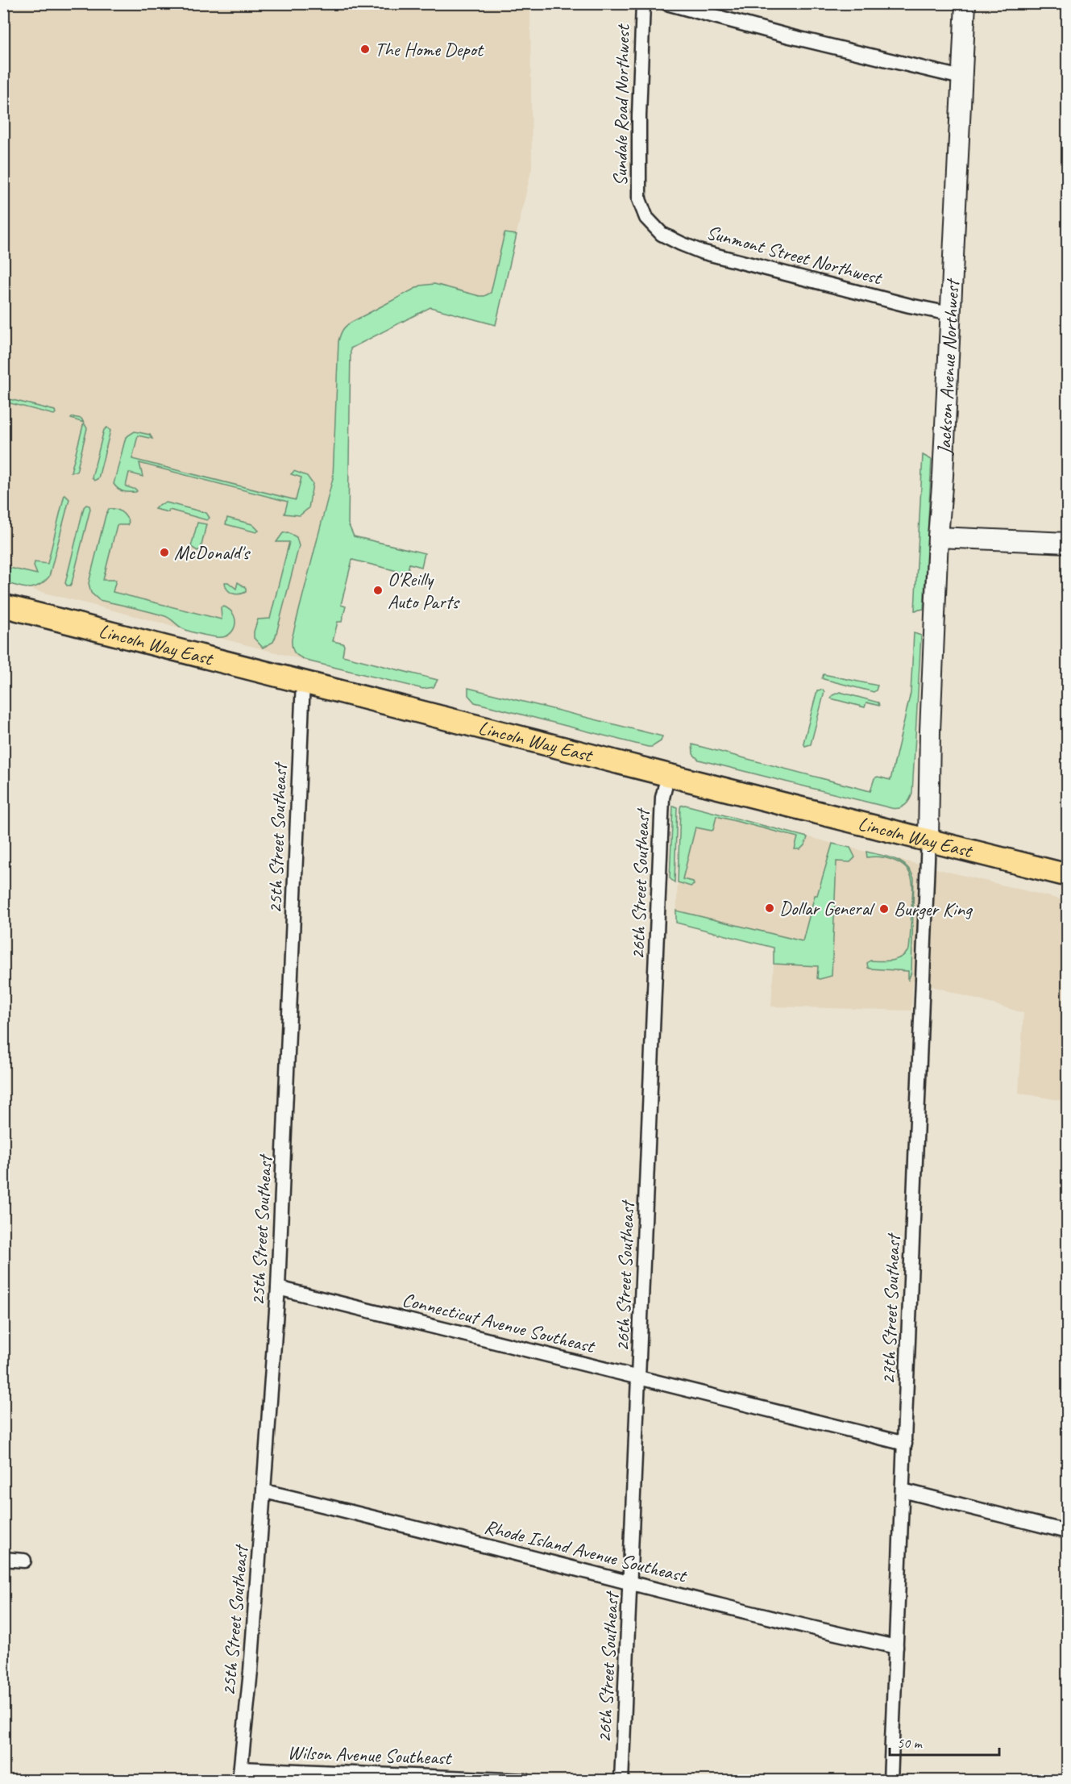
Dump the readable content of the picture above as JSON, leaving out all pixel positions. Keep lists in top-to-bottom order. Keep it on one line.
{"streets":{"main road":["Lincoln Way East"],"street":["Sundale Road Northwest","Sunmont Street Northwest","Jackson Avenue Northwest","25th Street Southeast","26th Street Southeast","27th Street Southeast","Connecticut Avenue Southeast","Rhode Island Avenue Southeast","Wilson Avenue Southeast"]},"crossings":[["Sundale Road Northwest","Sunmont Street Northwest"],["Sunmont Street Northwest","Jackson Avenue Northwest"],["Jackson Avenue Northwest","Lincoln Way East"],["Jackson Avenue Northwest","27th Street Southeast"],["Lincoln Way East","25th Street Southeast"],["Lincoln Way East","26th Street Southeast"],["Lincoln Way East","27th Street Southeast"],["25th Street Southeast","Connecticut Avenue Southeast"],["25th Street Southeast","Rhode Island Avenue Southeast"],["25th Street Southeast","Wilson Avenue Southeast"],["26th Street Southeast","Connecticut Avenue Southeast"],["26th Street Southeast","Rhode Island Avenue Southeast"],["27th Street Southeast","Connecticut Avenue Southeast"],["27th Street Southeast","Rhode Island Avenue Southeast"]],"places":["The Home Depot","McDonald's","O'Reilly Auto Parts","Dollar General","Burger King"],"scale_bar":"50 m"}
